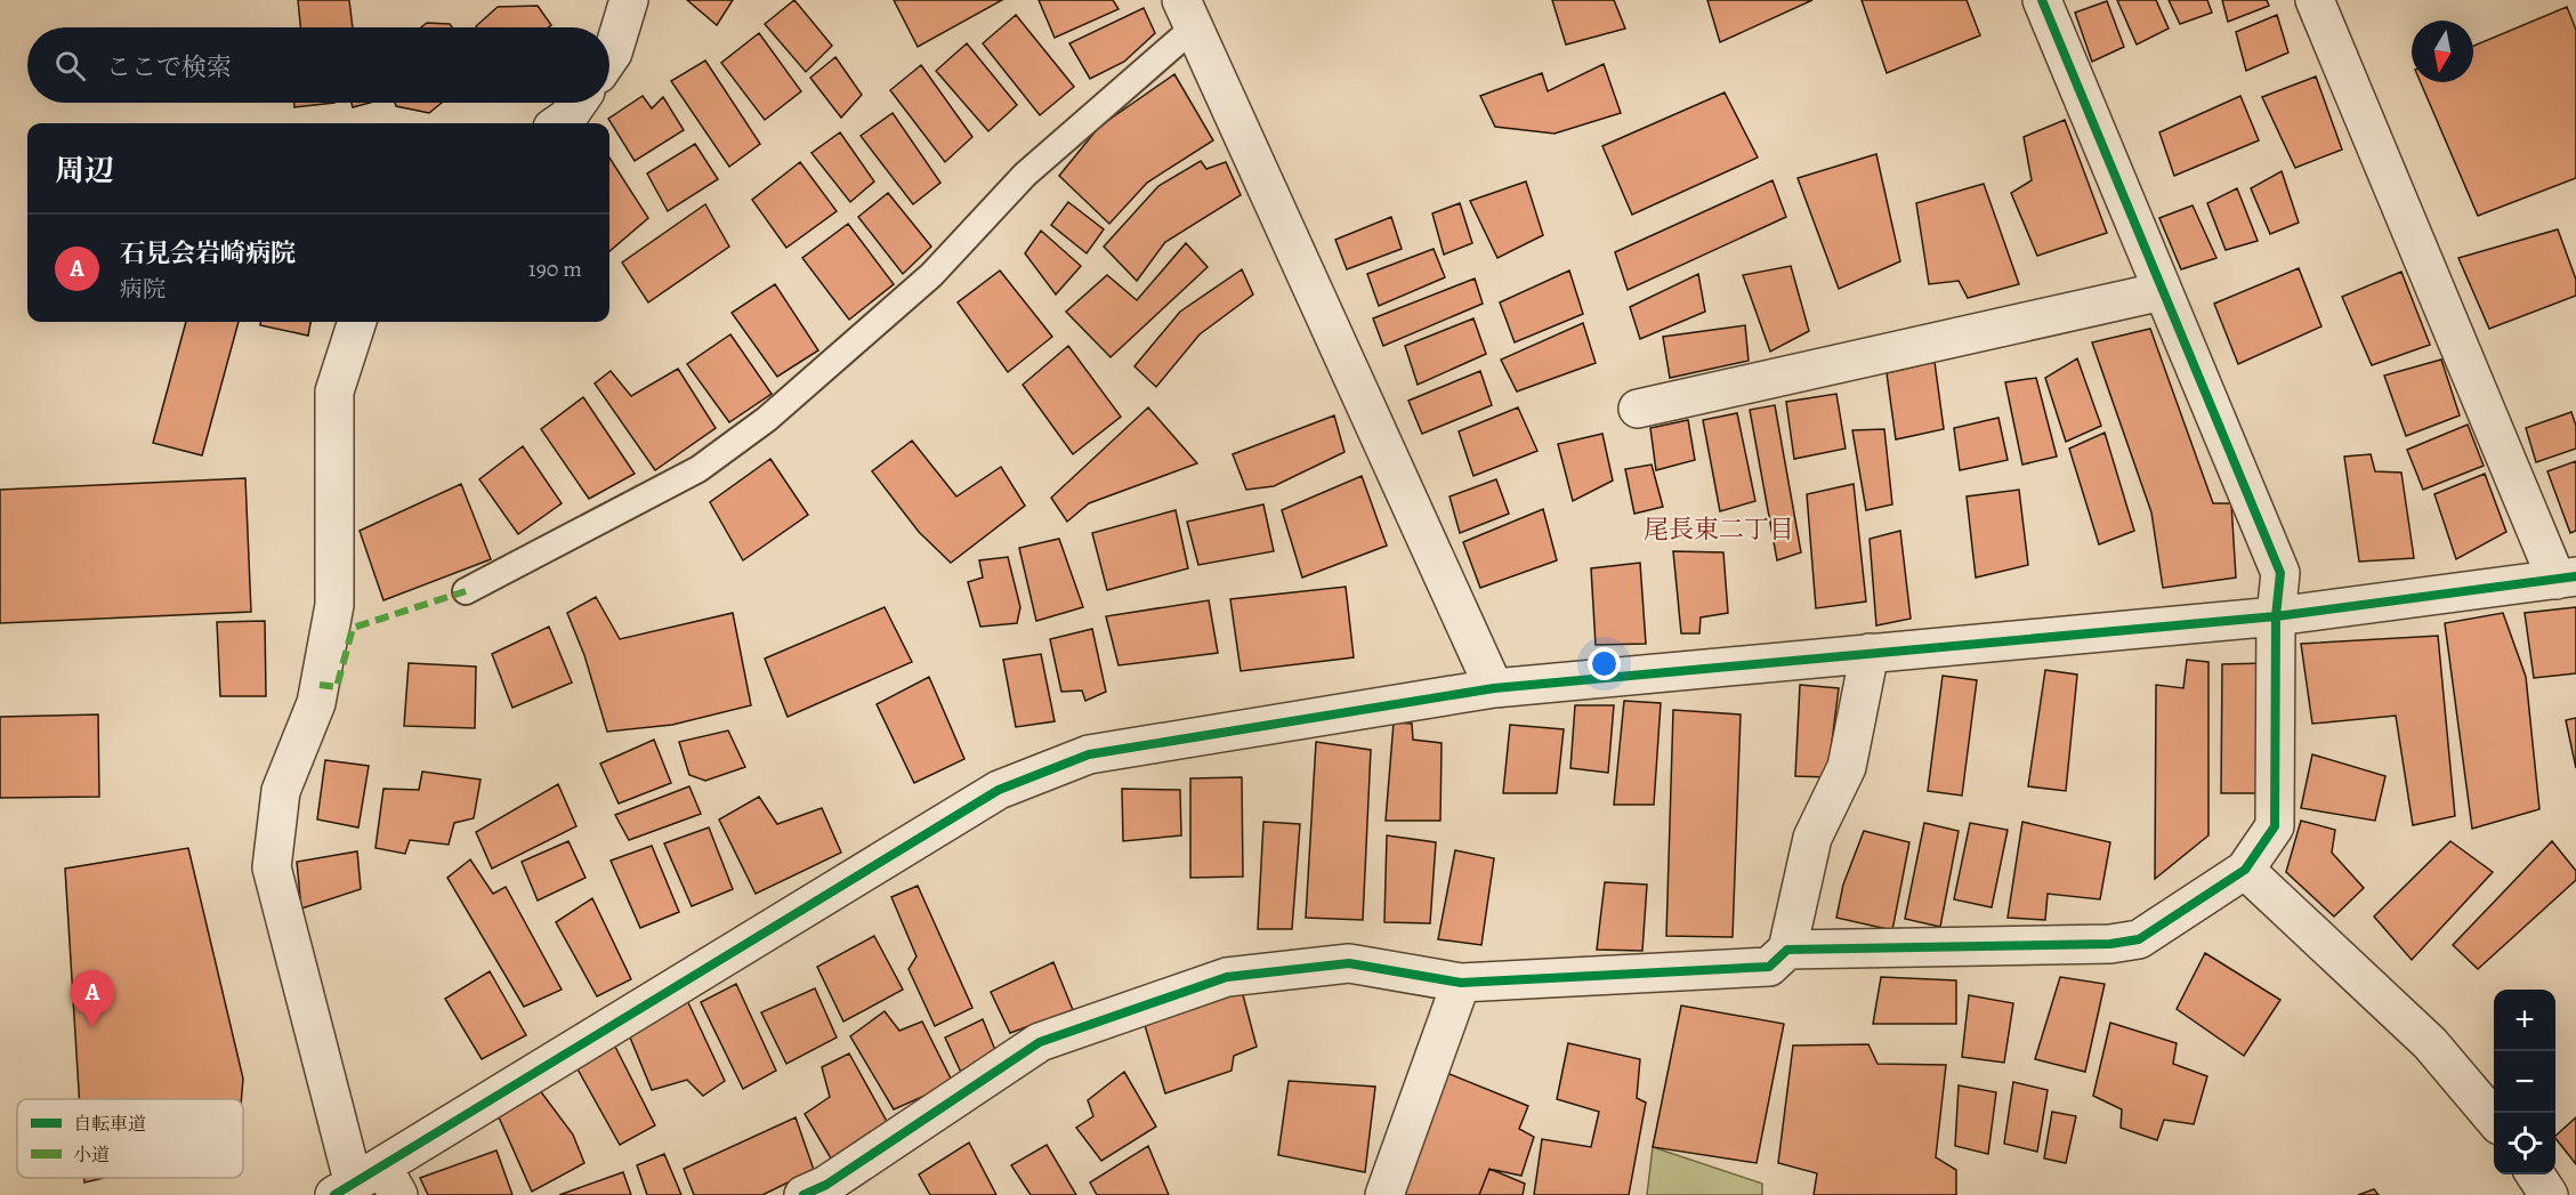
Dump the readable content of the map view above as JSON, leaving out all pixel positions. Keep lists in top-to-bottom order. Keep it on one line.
{"districts":["尾長東二丁目"],"legend":["自転車道","小道"],"north":"bottom","page":{"search":"ここで検索","heading":"周辺","list":[{"mark":"A","name":"石見会岩崎病院","note":"病院","value":"190 m"}],"pins":"A","map_buttons":["+","−"]}}
